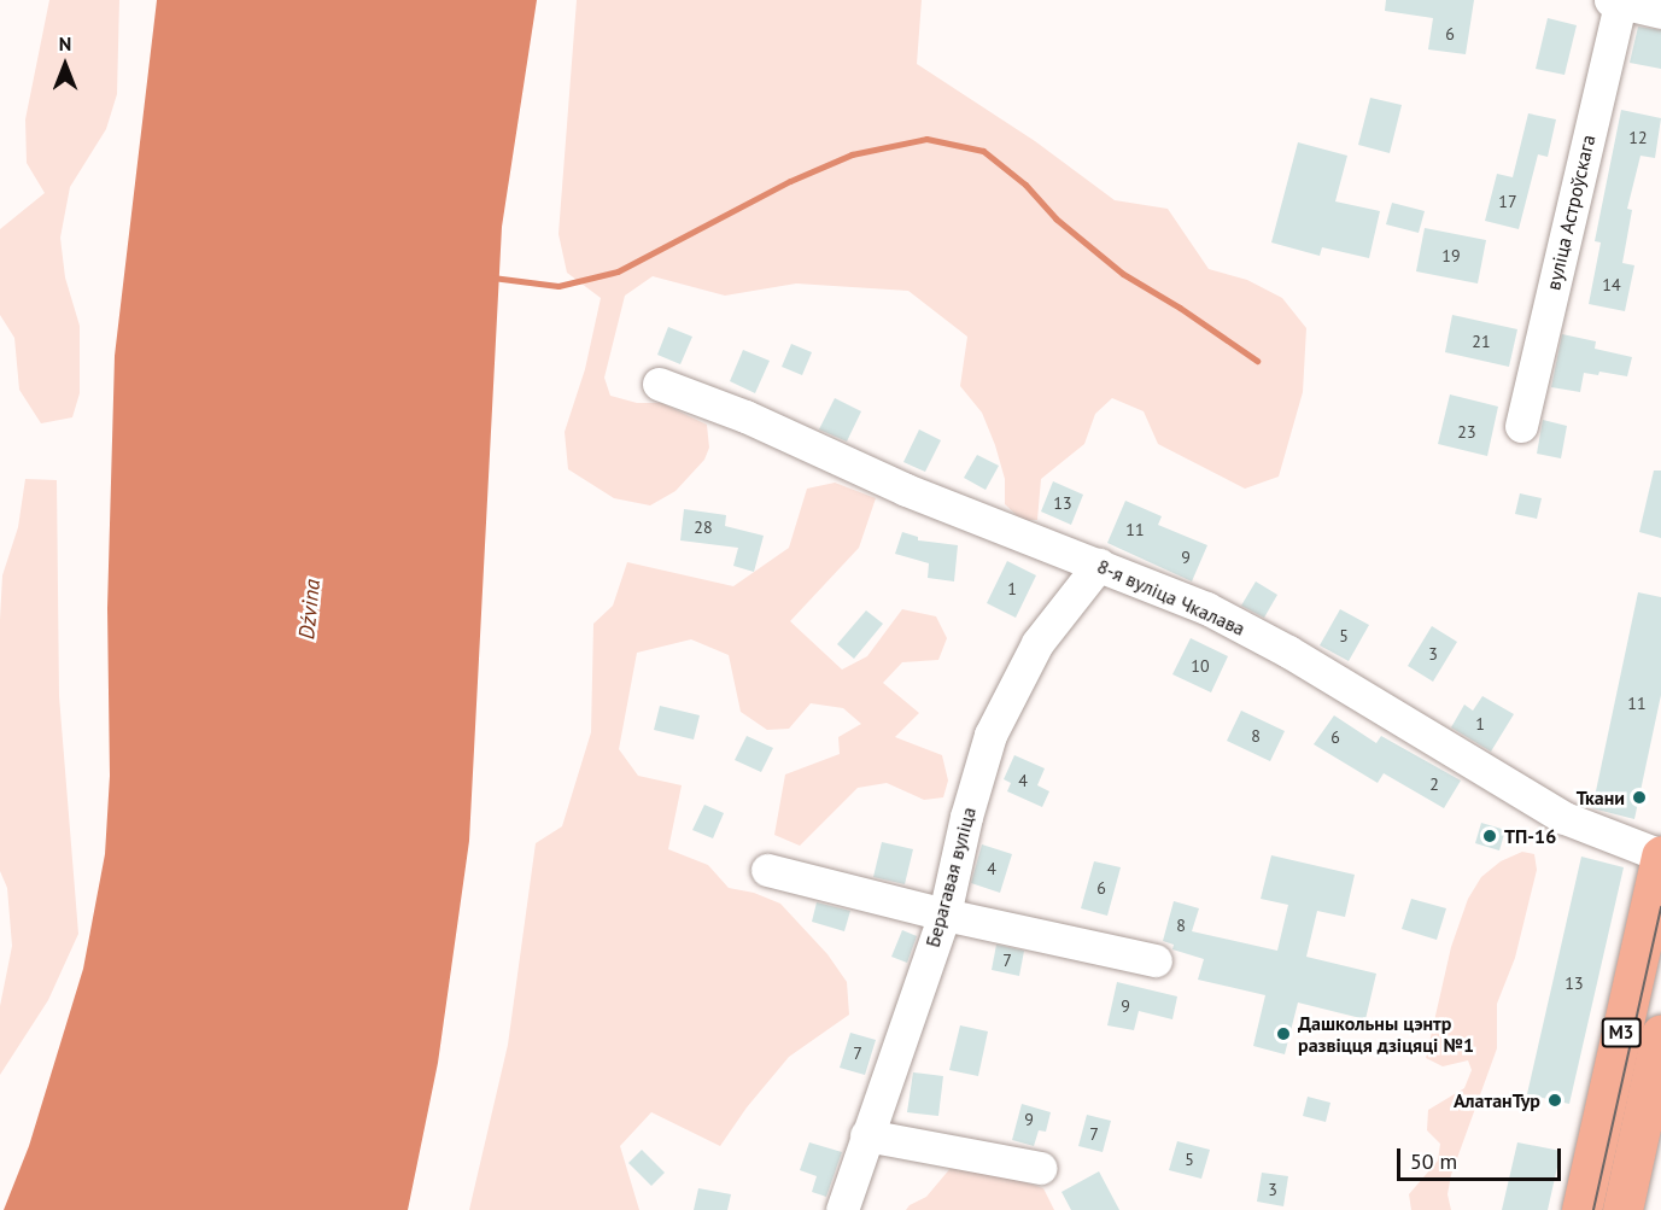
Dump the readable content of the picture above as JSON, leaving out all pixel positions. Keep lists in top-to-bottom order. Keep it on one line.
{"streets":{"main road":["М3"],"street":["вуліца Астроўскага","8-я вуліца Чкалава","Берагавая вуліца"]},"crossings":[["8-я вуліца Чкалава","Берагавая вуліца"],["8-я вуліца Чкалава","М3"]],"water":["Dźvina"],"places":["Ткани","ТП-16","Дашкольны цэнтр развіцця дзіцяці №1","АлатанТур"],"house_numbers":["6","12","17","19","14","21","23","13","28","11","9","1","5","3","10","11","1","8","6","4","2","4","6","8","7","13","9","7","9","7","5","3"],"scale_bar":"50 m","north":"top"}
